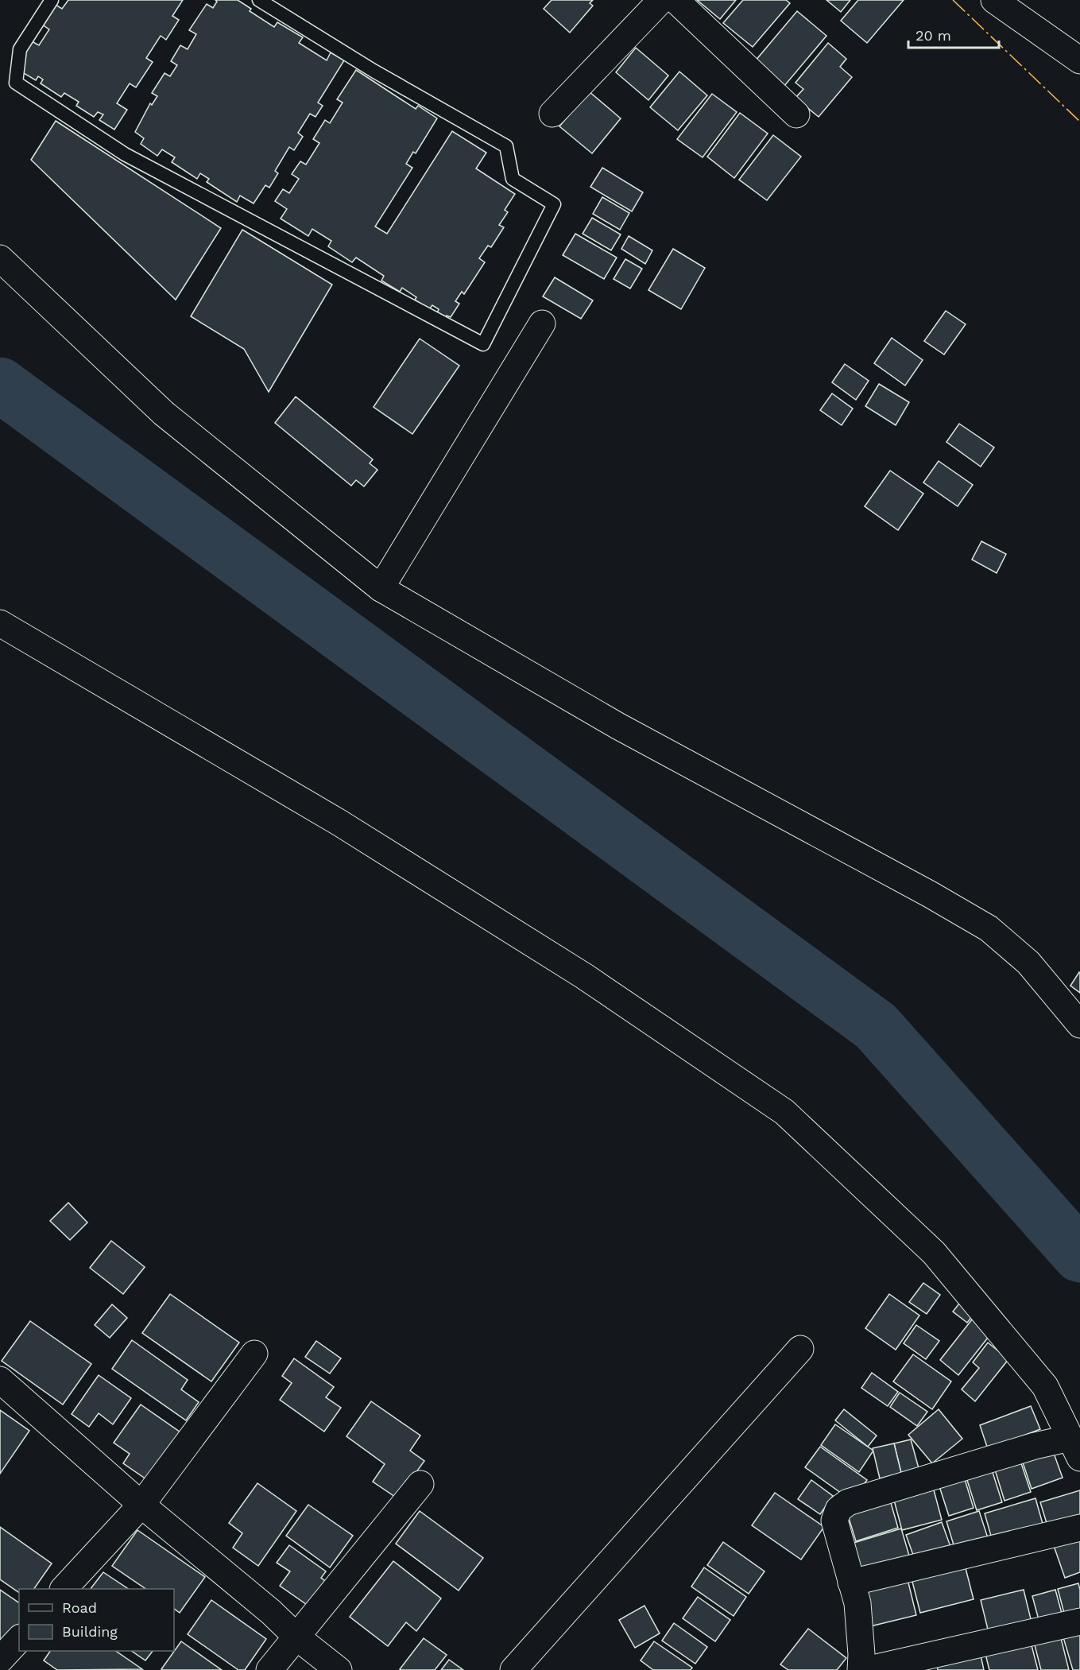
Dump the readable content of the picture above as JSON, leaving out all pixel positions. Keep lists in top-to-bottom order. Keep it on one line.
{"legend":["Road","Building"],"scale_bar":"20 m"}
